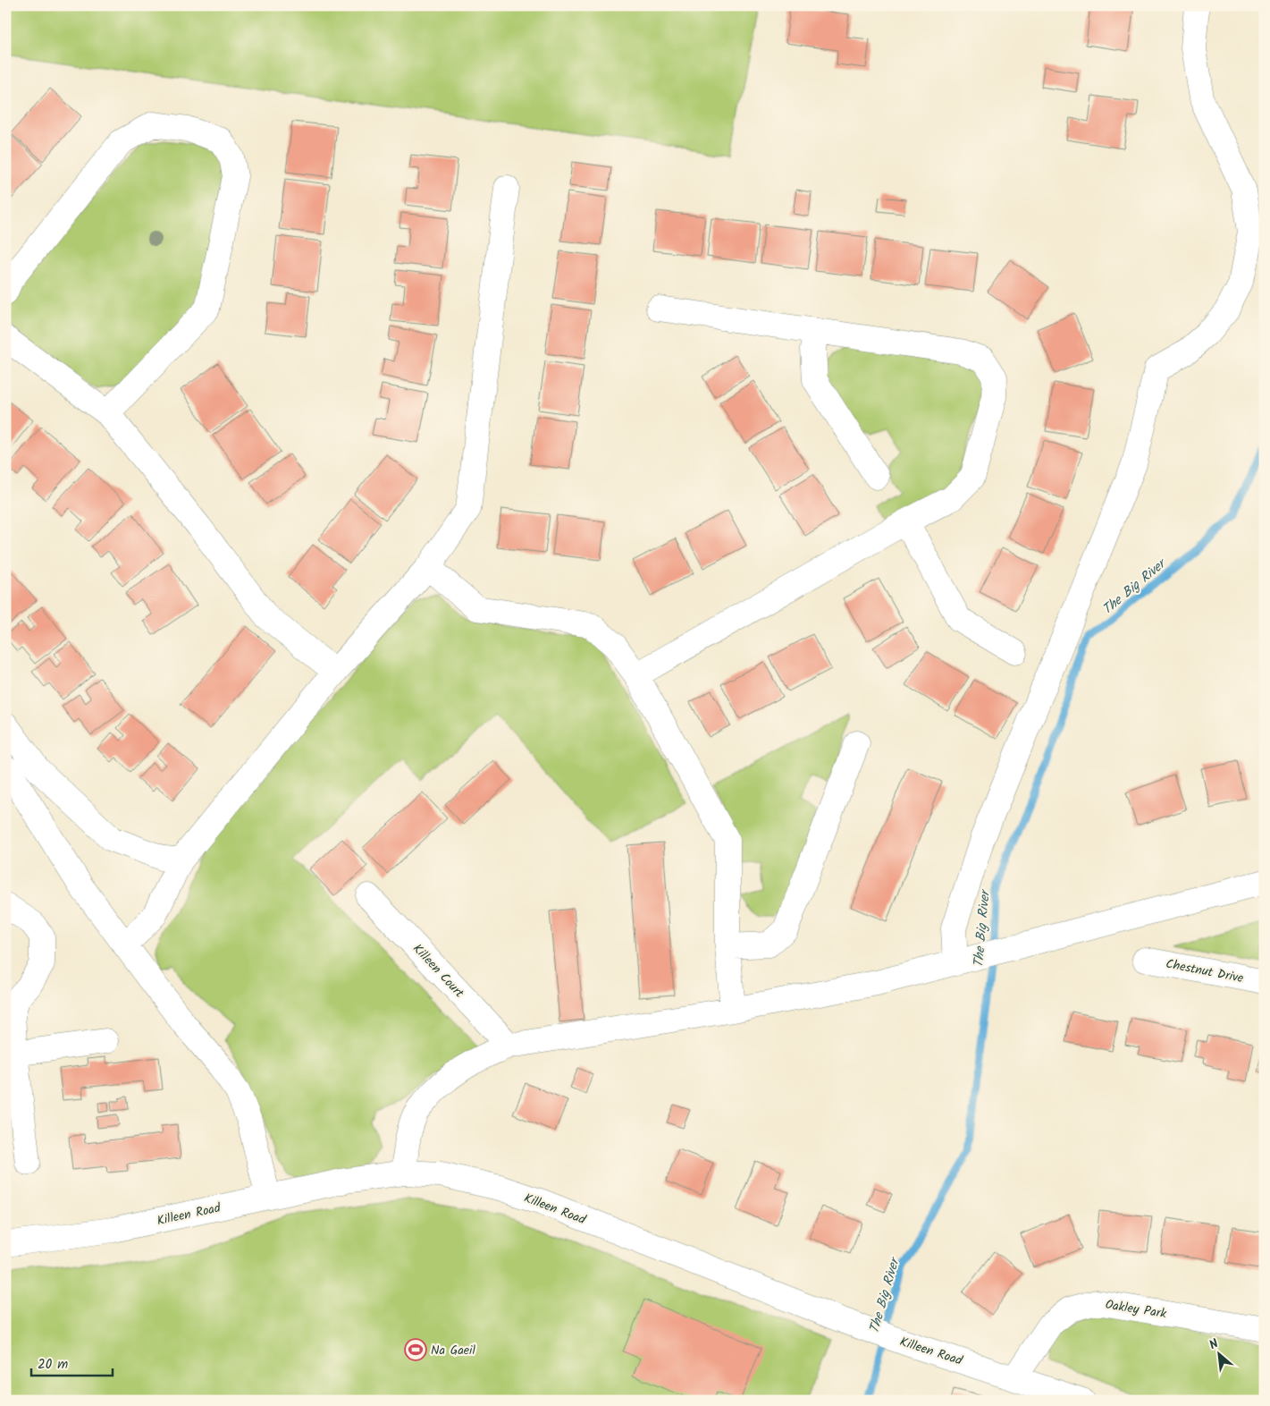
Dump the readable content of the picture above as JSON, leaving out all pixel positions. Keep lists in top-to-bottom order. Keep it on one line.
{"streets":{"street":["Killeen Court","Chestnut Drive","Killeen Road","Oakley Park"]},"crossings":[["Killeen Road","Oakley Park"]],"water":["The Big River"],"places":{"sports":["Na Gaeil"]},"scale_bar":"20 m","north":"top left"}
